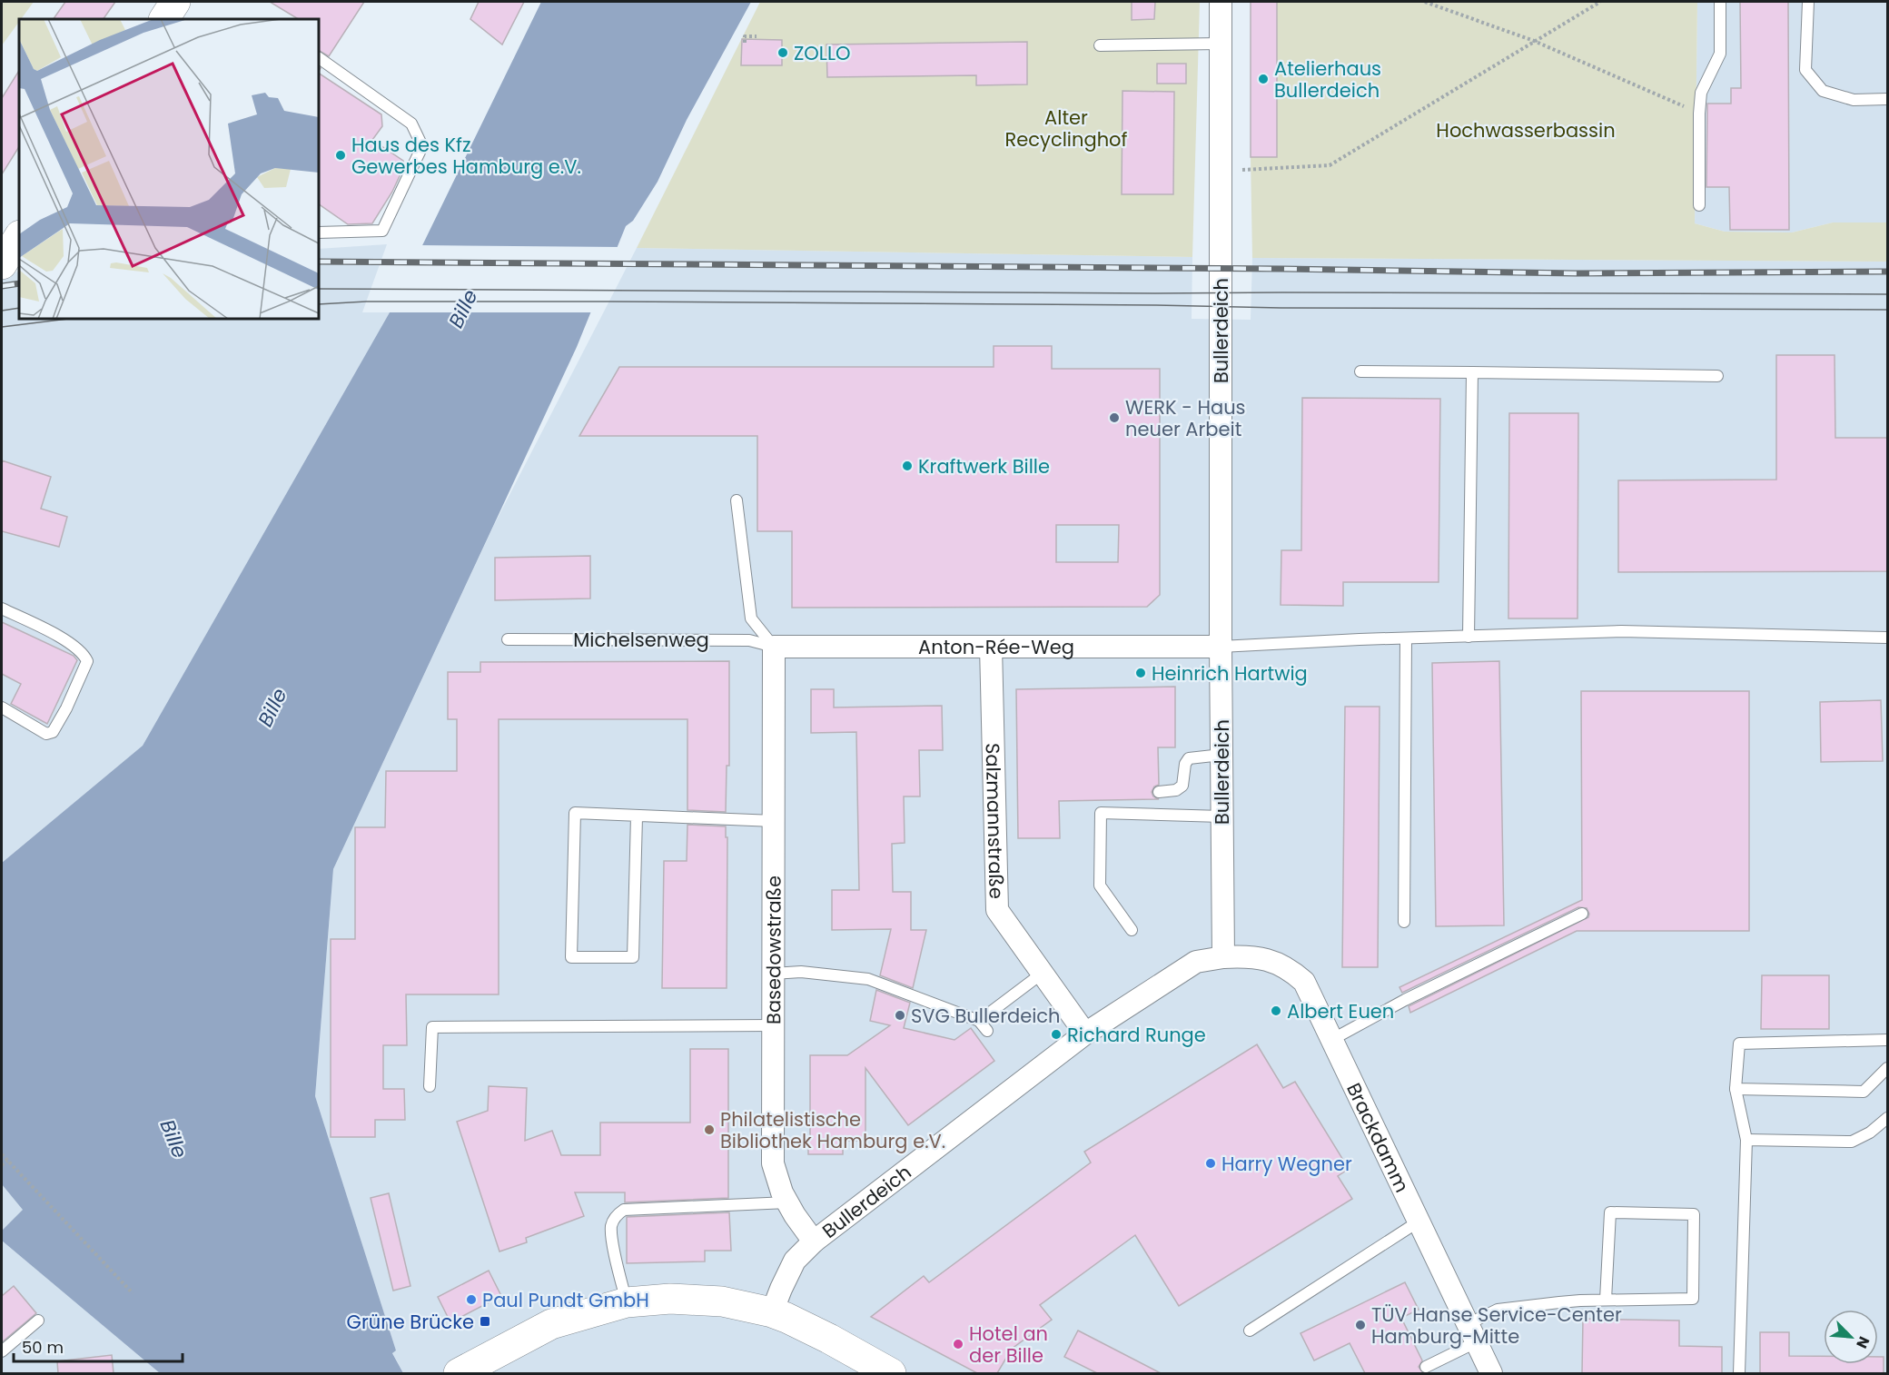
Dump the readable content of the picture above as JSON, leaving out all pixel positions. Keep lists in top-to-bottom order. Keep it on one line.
{"streets":{"street":["Bullerdeich","Anton-Rée-Weg","Salzmannstraße","Basedowstraße","Brackdamm"],"lane":["Michelsenweg"]},"crossings":[["Bullerdeich","Anton-Rée-Weg"],["Bullerdeich","Salzmannstraße"],["Bullerdeich","Basedowstraße"],["Bullerdeich","Brackdamm"],["Michelsenweg","Anton-Rée-Weg"],["Michelsenweg","Basedowstraße"],["Anton-Rée-Weg","Salzmannstraße"],["Anton-Rée-Weg","Basedowstraße"]],"water":["Bille"],"parks":["Alter Recyclinghof","Hochwasserbassin"],"places":{"other":["ZOLLO","Atelierhaus Bullerdeich","Haus des Kfz Gewerbes Hamburg e.V.","WERK - Haus neuer Arbeit","Kraftwerk Bille","Heinrich Hartwig","Albert Euen","SVG Bullerdeich","Richard Runge","Philatelistische Bibliothek Hamburg e.V.","Harry Wegner","Paul Pundt GmbH","TÜV Hanse Service-Center Hamburg-Mitte","Hotel an der Bille"],"transit":["Grüne Brücke"]},"scale_bar":"50 m","north":"bottom right"}
